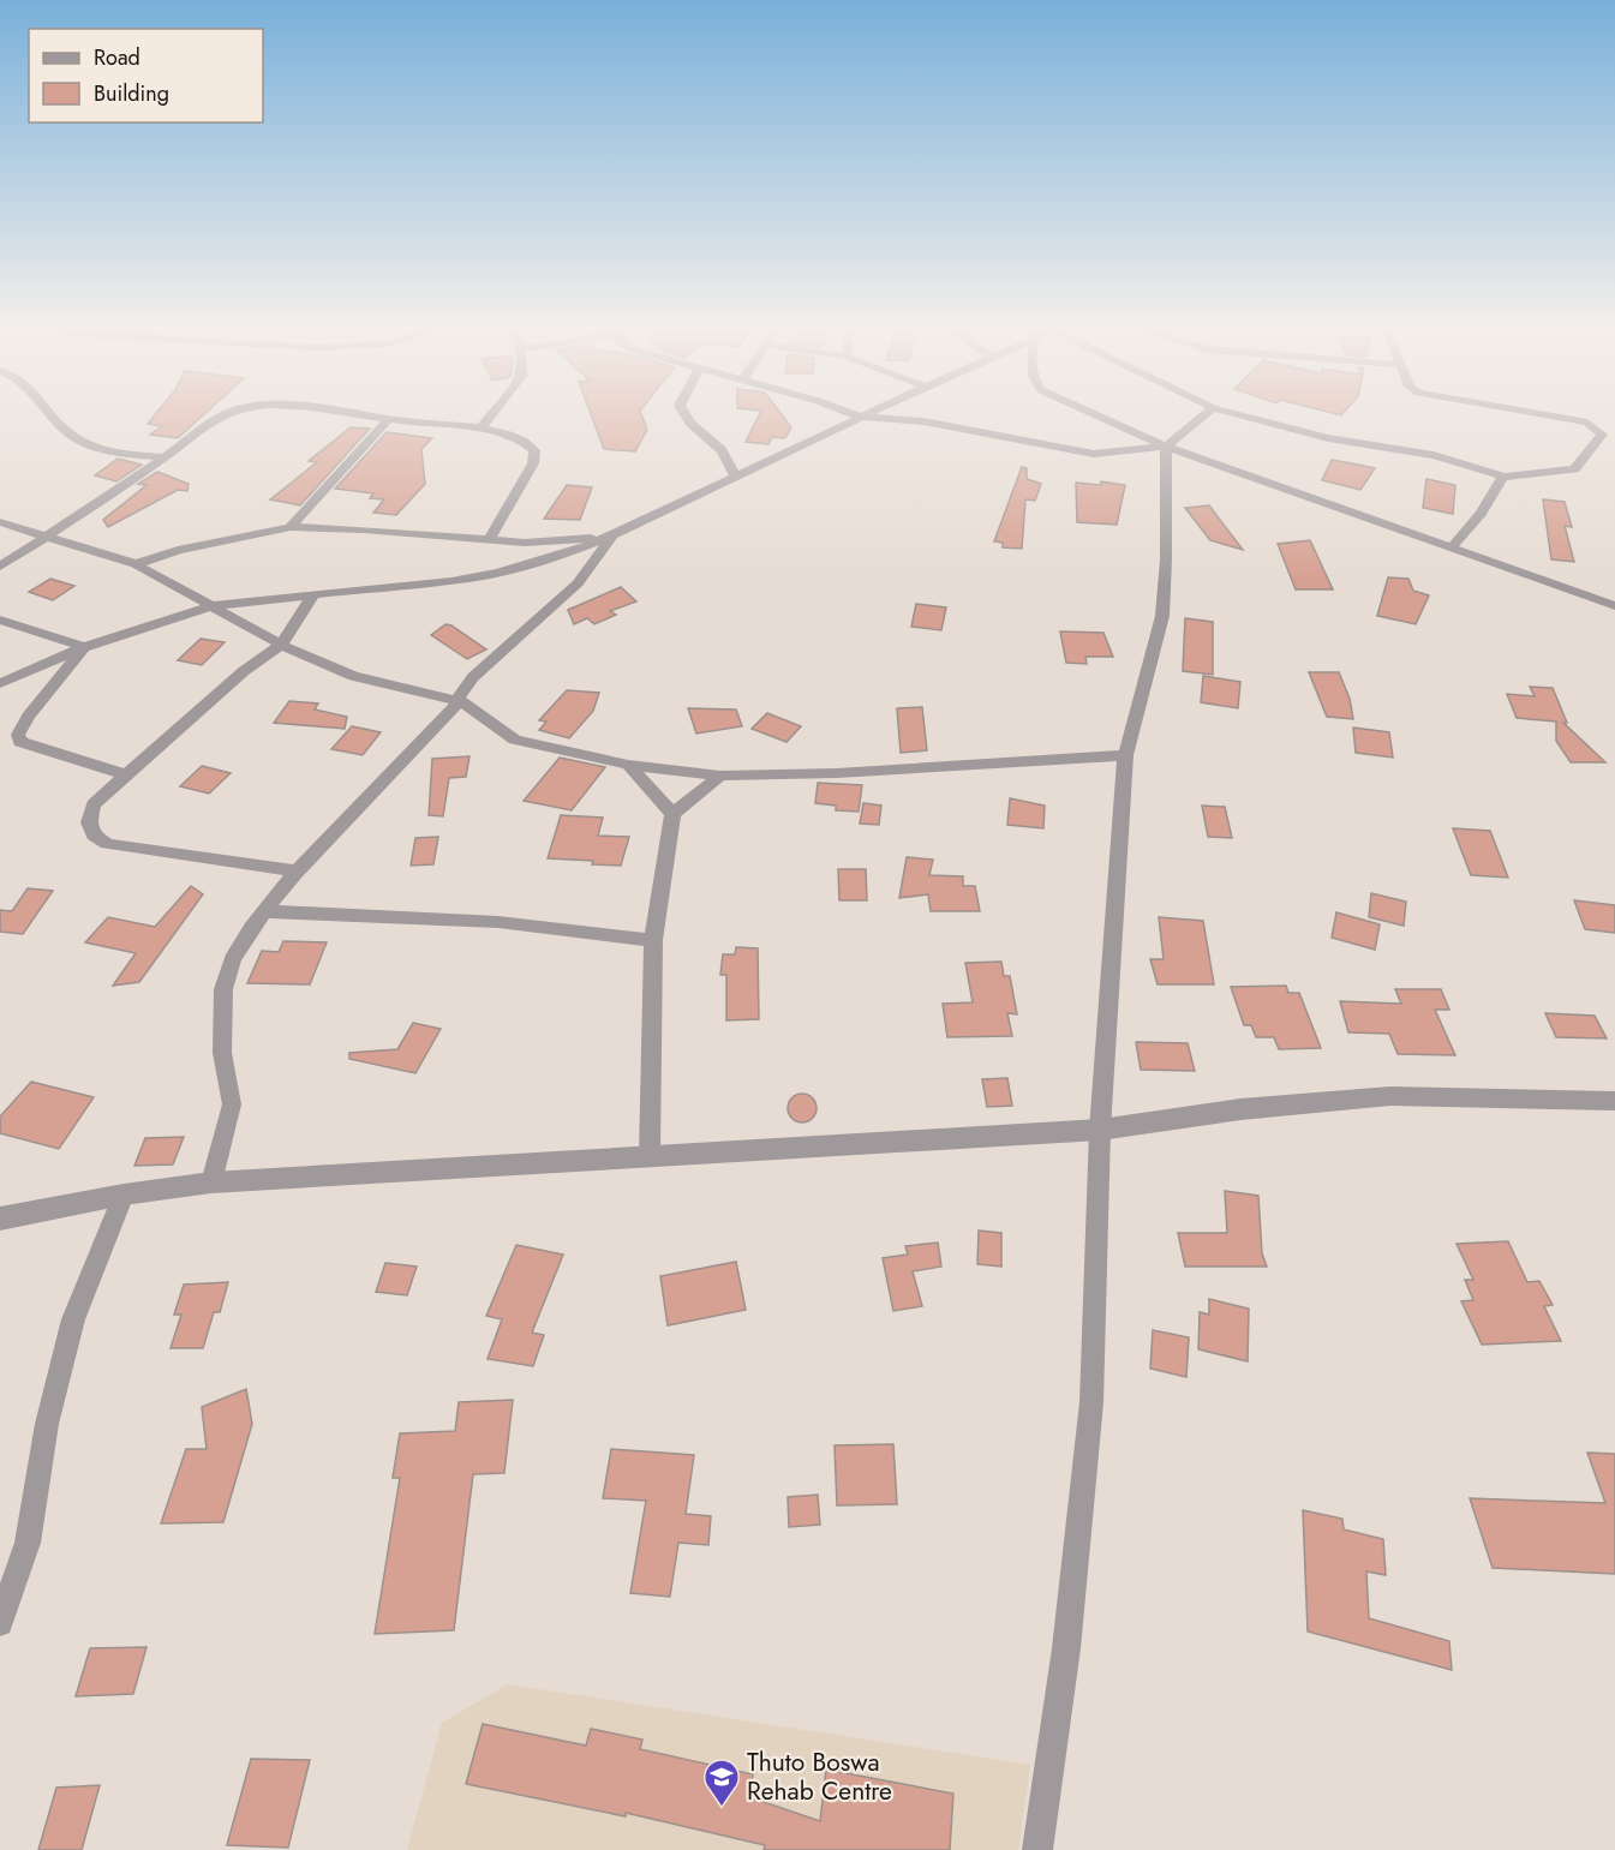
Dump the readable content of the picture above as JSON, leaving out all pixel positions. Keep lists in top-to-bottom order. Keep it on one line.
{"places":{"school or university":["Thuto Boswa Rehab Centre"]},"legend":["Road","Building"]}
